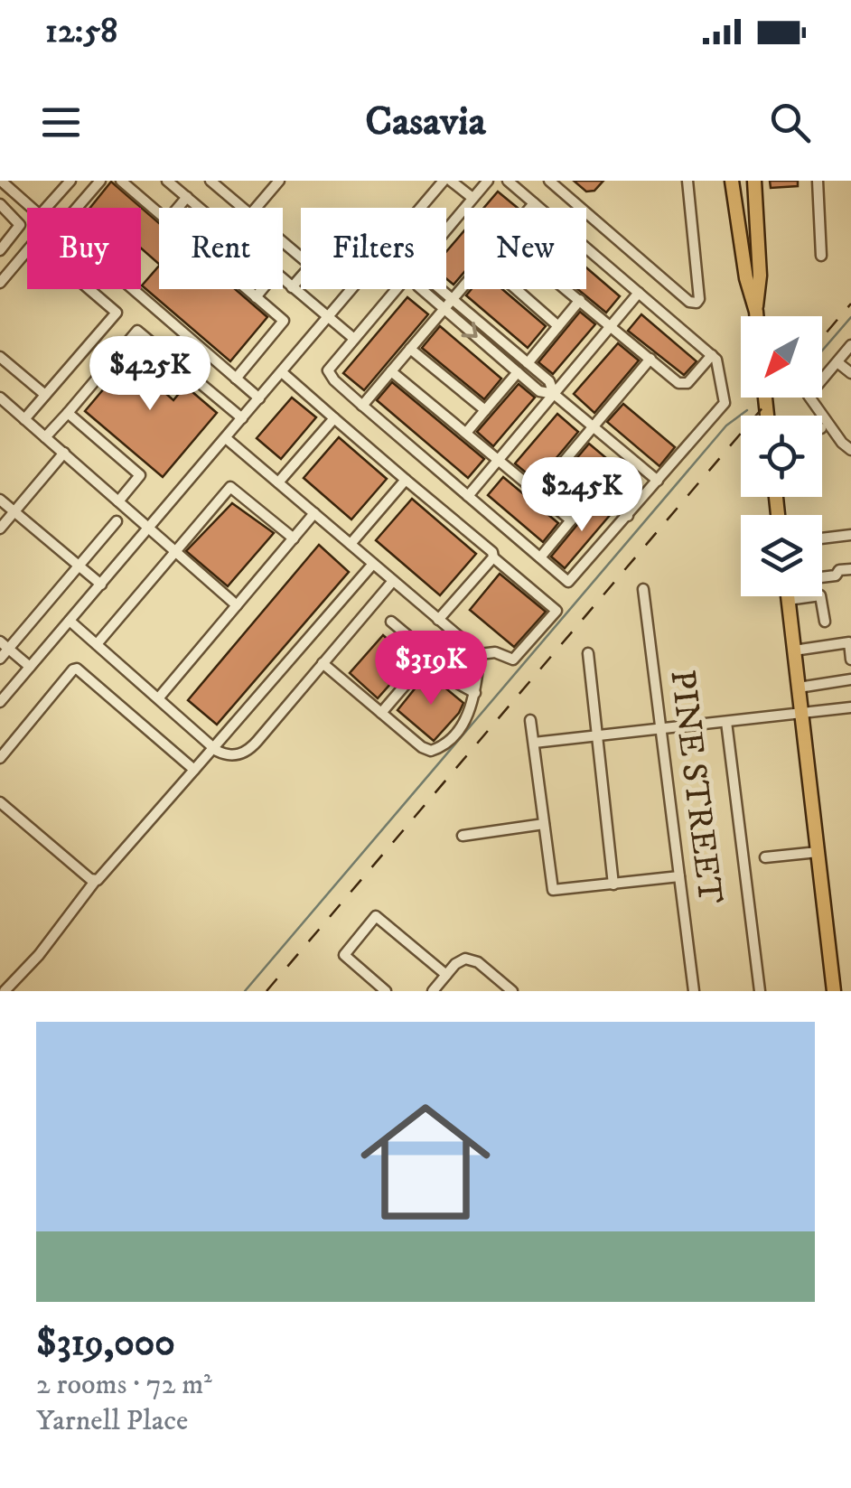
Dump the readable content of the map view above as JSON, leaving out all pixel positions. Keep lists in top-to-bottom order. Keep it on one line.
{"streets":{"street":["PINE STREET"]},"north":"bottom left","page":{"status":"12:58","header":"Casavia","chip":["Buy","Rent","Filters","New"],"price":["$425K","$245K","$319K"],"list":[{"name":"$319,000","note":"2 rooms · 72 m² · Yarnell Place"}]}}
